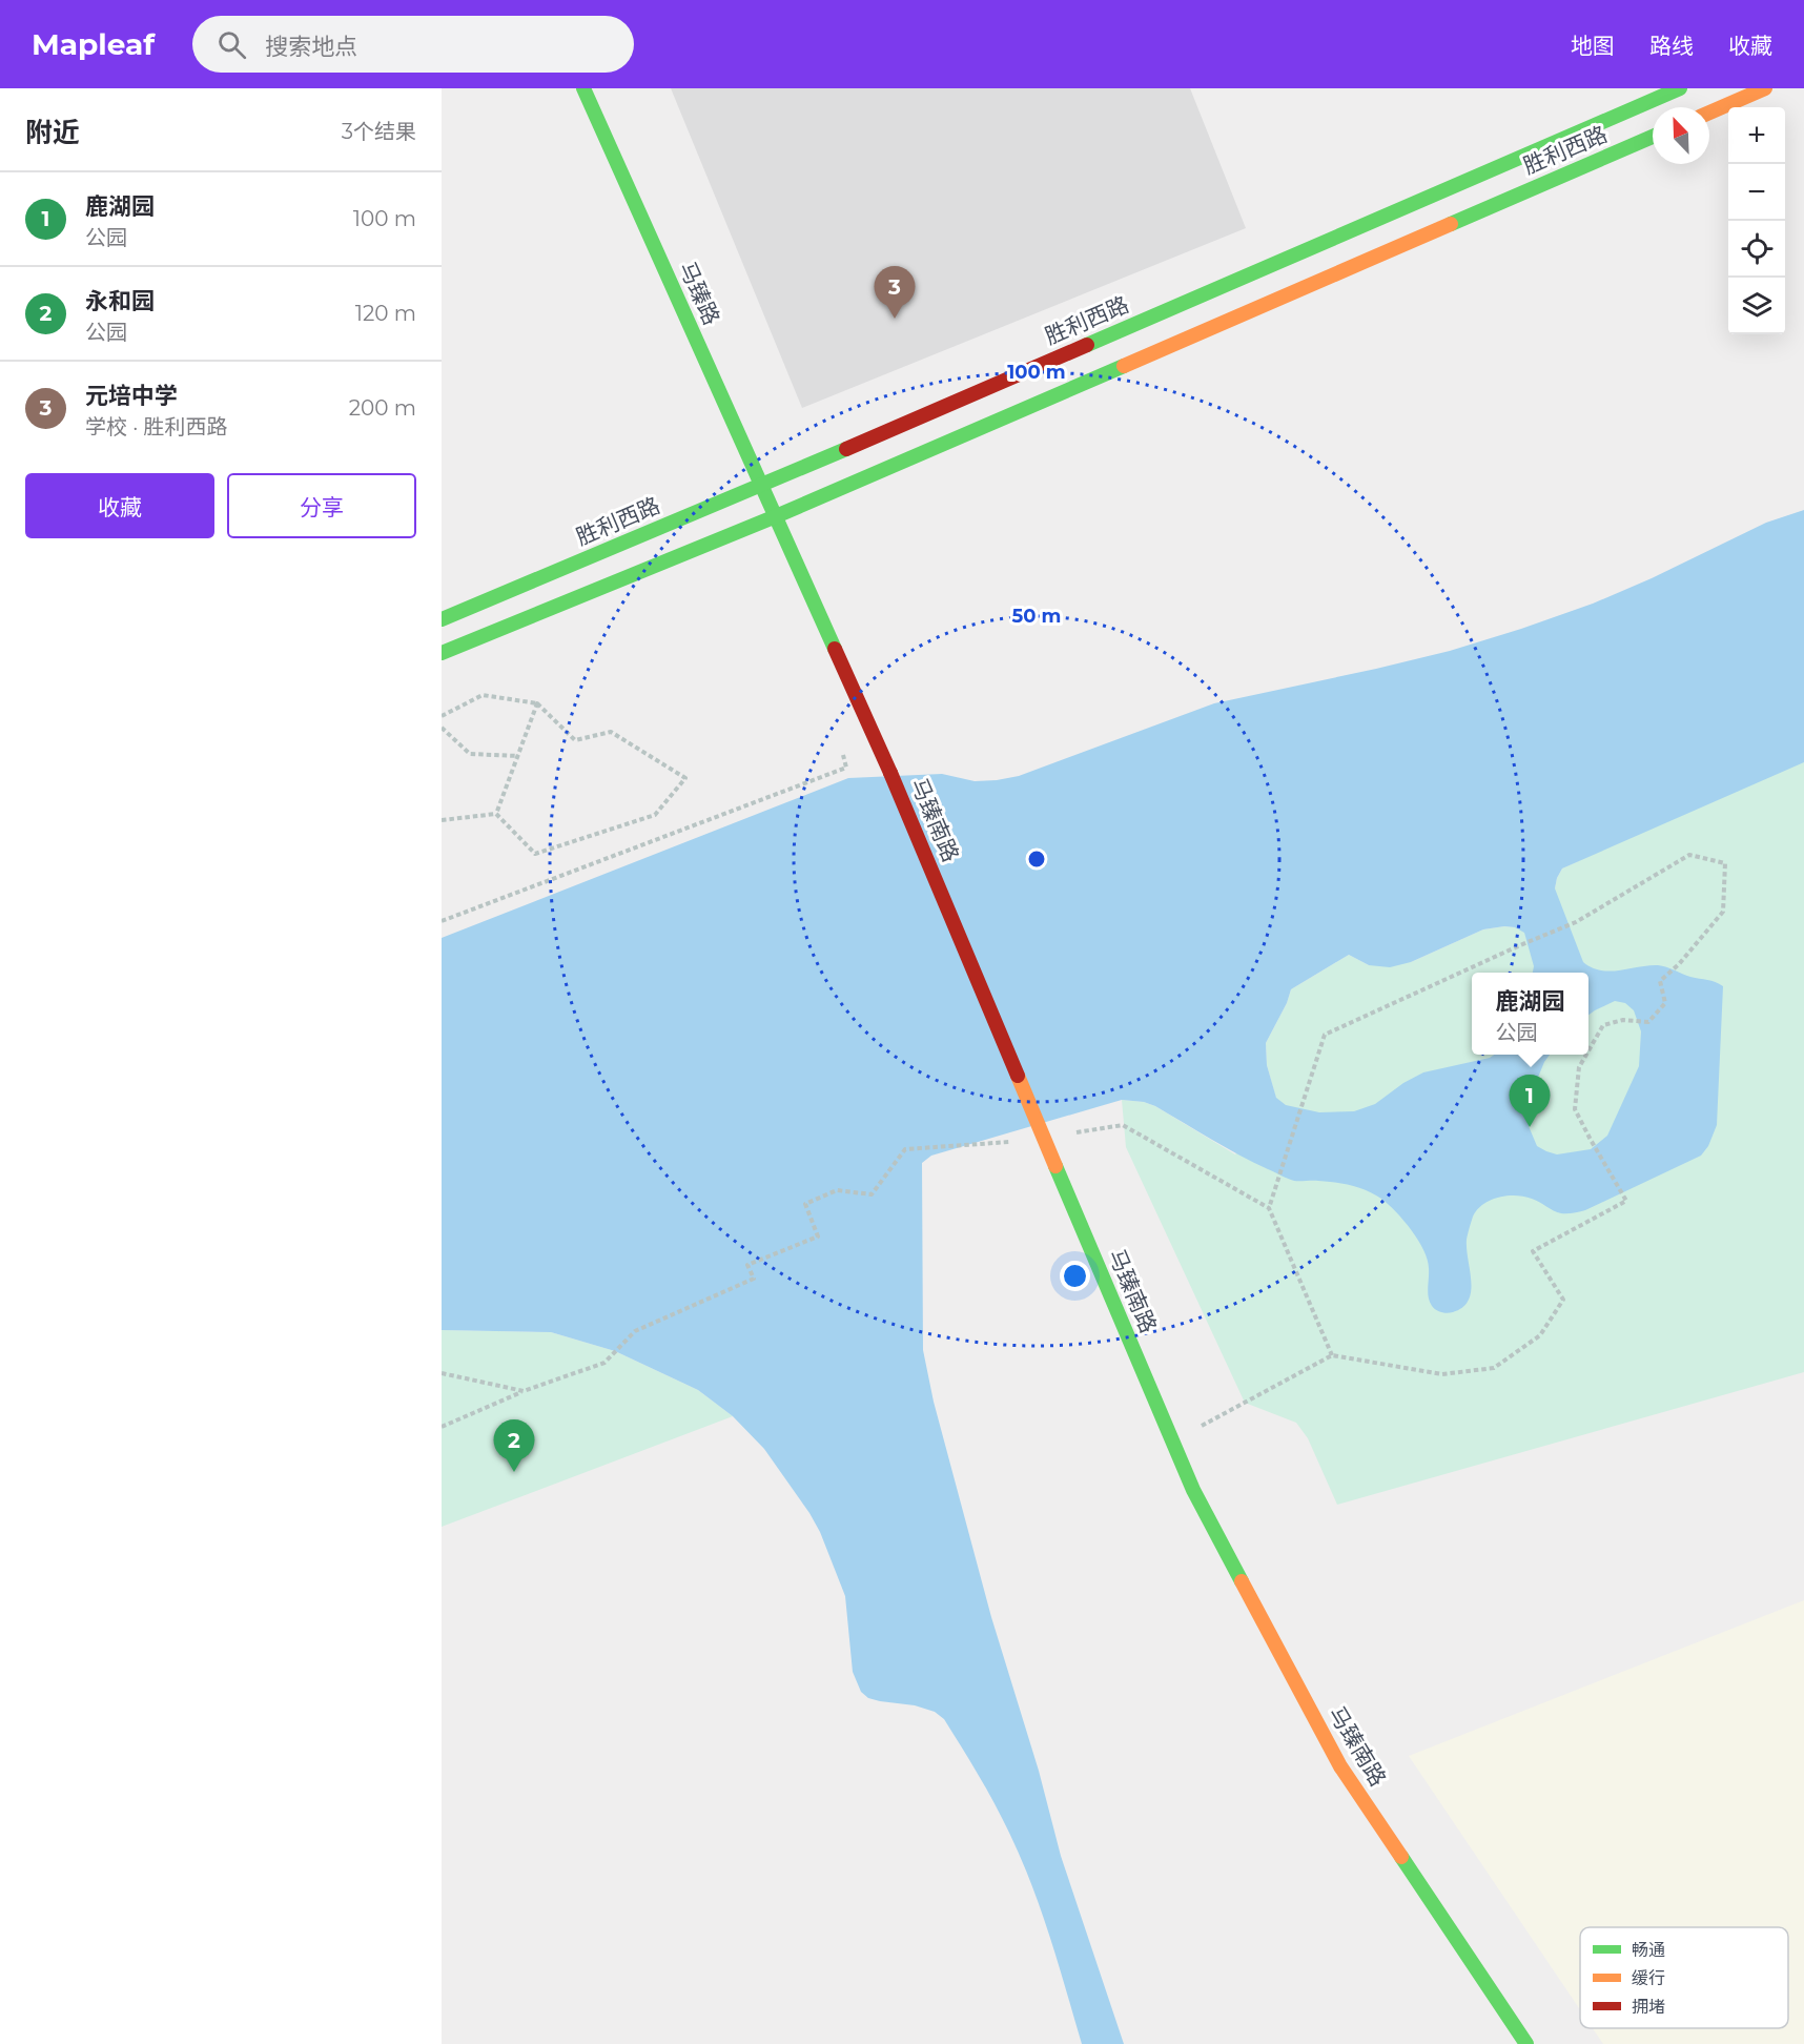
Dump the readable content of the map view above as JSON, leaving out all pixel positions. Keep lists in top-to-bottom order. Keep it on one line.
{"streets":{"main road":["胜利西路","马臻路","马臻南路"]},"crossings":[["胜利西路","马臻路"],["胜利西路","马臻南路"],["马臻路","马臻南路"]],"legend":["畅通","缓行","拥堵"],"north":"top left","page":{"header":"Mapleaf","search":"搜索地点","nav":["地图","路线","收藏"],"heading":["附近","3个结果"],"map_buttons":["+","−"],"list":[{"mark":"1","name":"鹿湖园","note":"公园","value":"100 m"},{"mark":"2","name":"永和园","note":"公园","value":"120 m"},{"mark":"3","name":"元培中学","note":"学校 · 胜利西路","value":"200 m"}],"pins":["3","1","2"],"buttons":["收藏","分享"],"popup":["鹿湖园","公园"]},"rings":["100 m","50 m"]}
